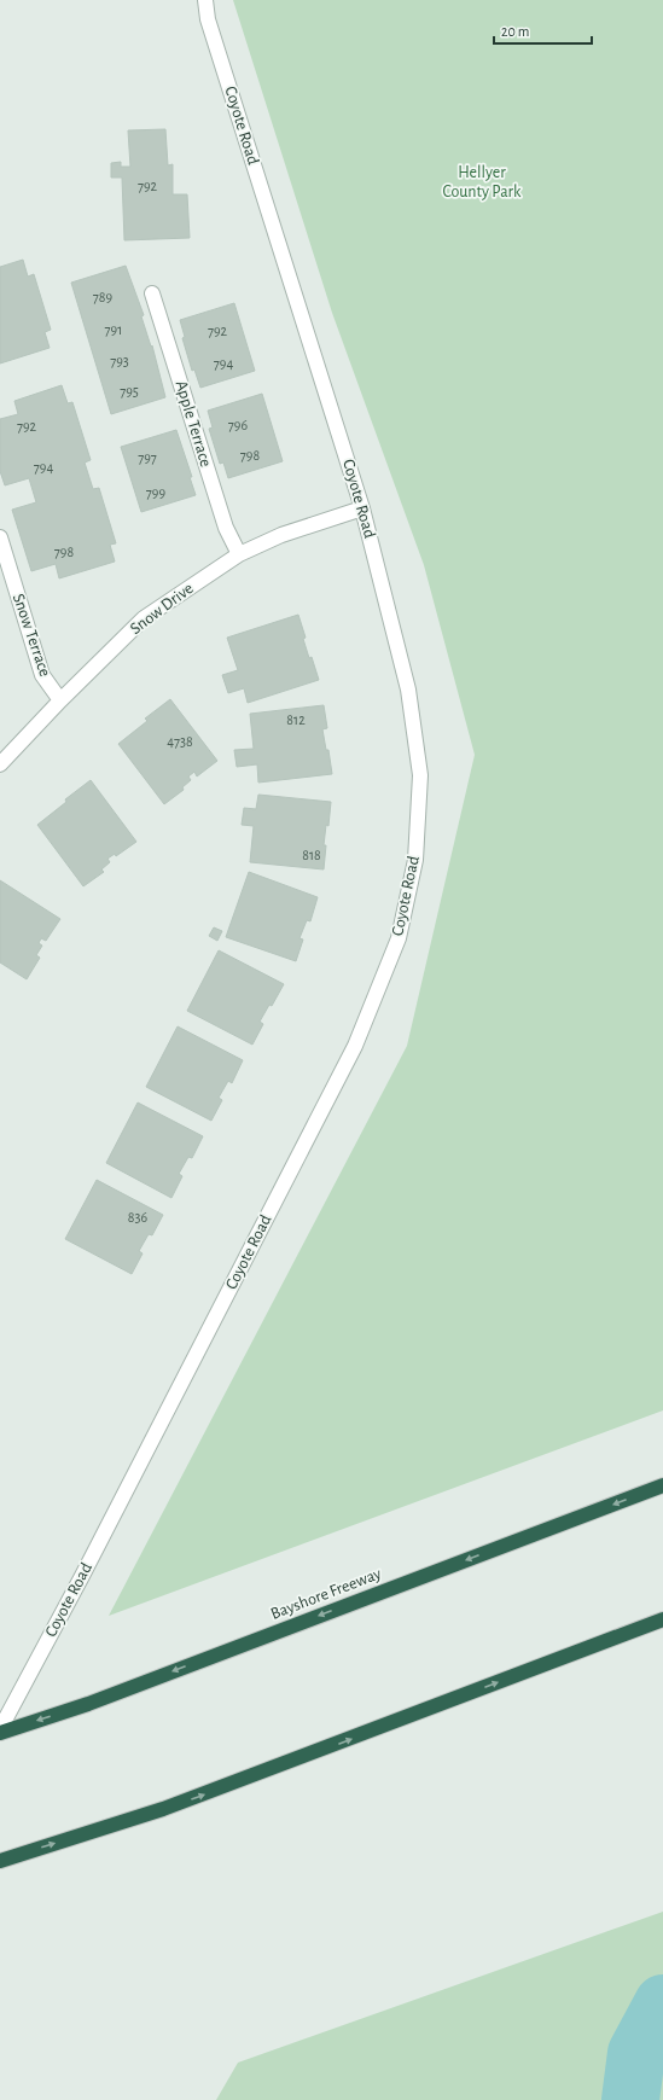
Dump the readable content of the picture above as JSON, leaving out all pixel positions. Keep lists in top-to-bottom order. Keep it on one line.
{"streets":{"highway":["Bayshore Freeway"],"street":["Coyote Road","Apple Terrace","Snow Drive","Snow Terrace"]},"crossings":[["Coyote Road","Snow Drive"],["Apple Terrace","Snow Drive"],["Snow Drive","Snow Terrace"]],"parks":["Hellyer County Park"],"house_numbers":["792","789","791","792","793","794","795","796","792","798","797","794","799","798","812","4738","818","836"],"scale_bar":"20 m"}
